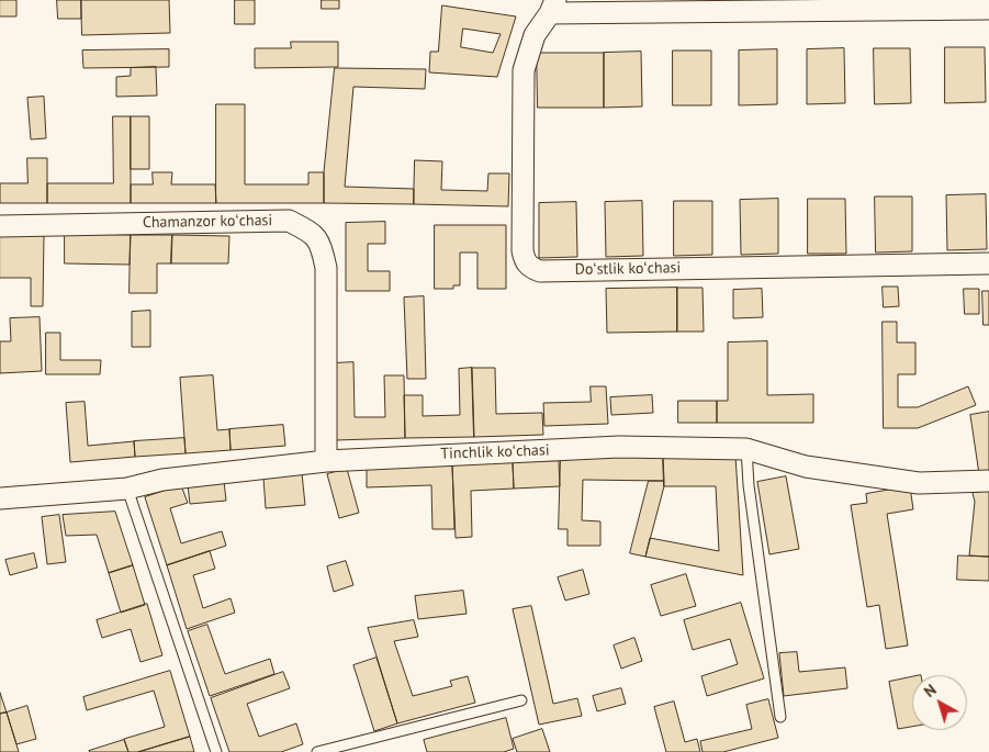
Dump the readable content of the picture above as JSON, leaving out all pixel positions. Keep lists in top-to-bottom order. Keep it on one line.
{"streets":{"street":["Chamanzor koʻchasi","Doʻstlik koʻchasi","Tinchlik koʻchasi"]},"crossings":[["Chamanzor koʻchasi","Tinchlik koʻchasi"]],"north":"top left"}
